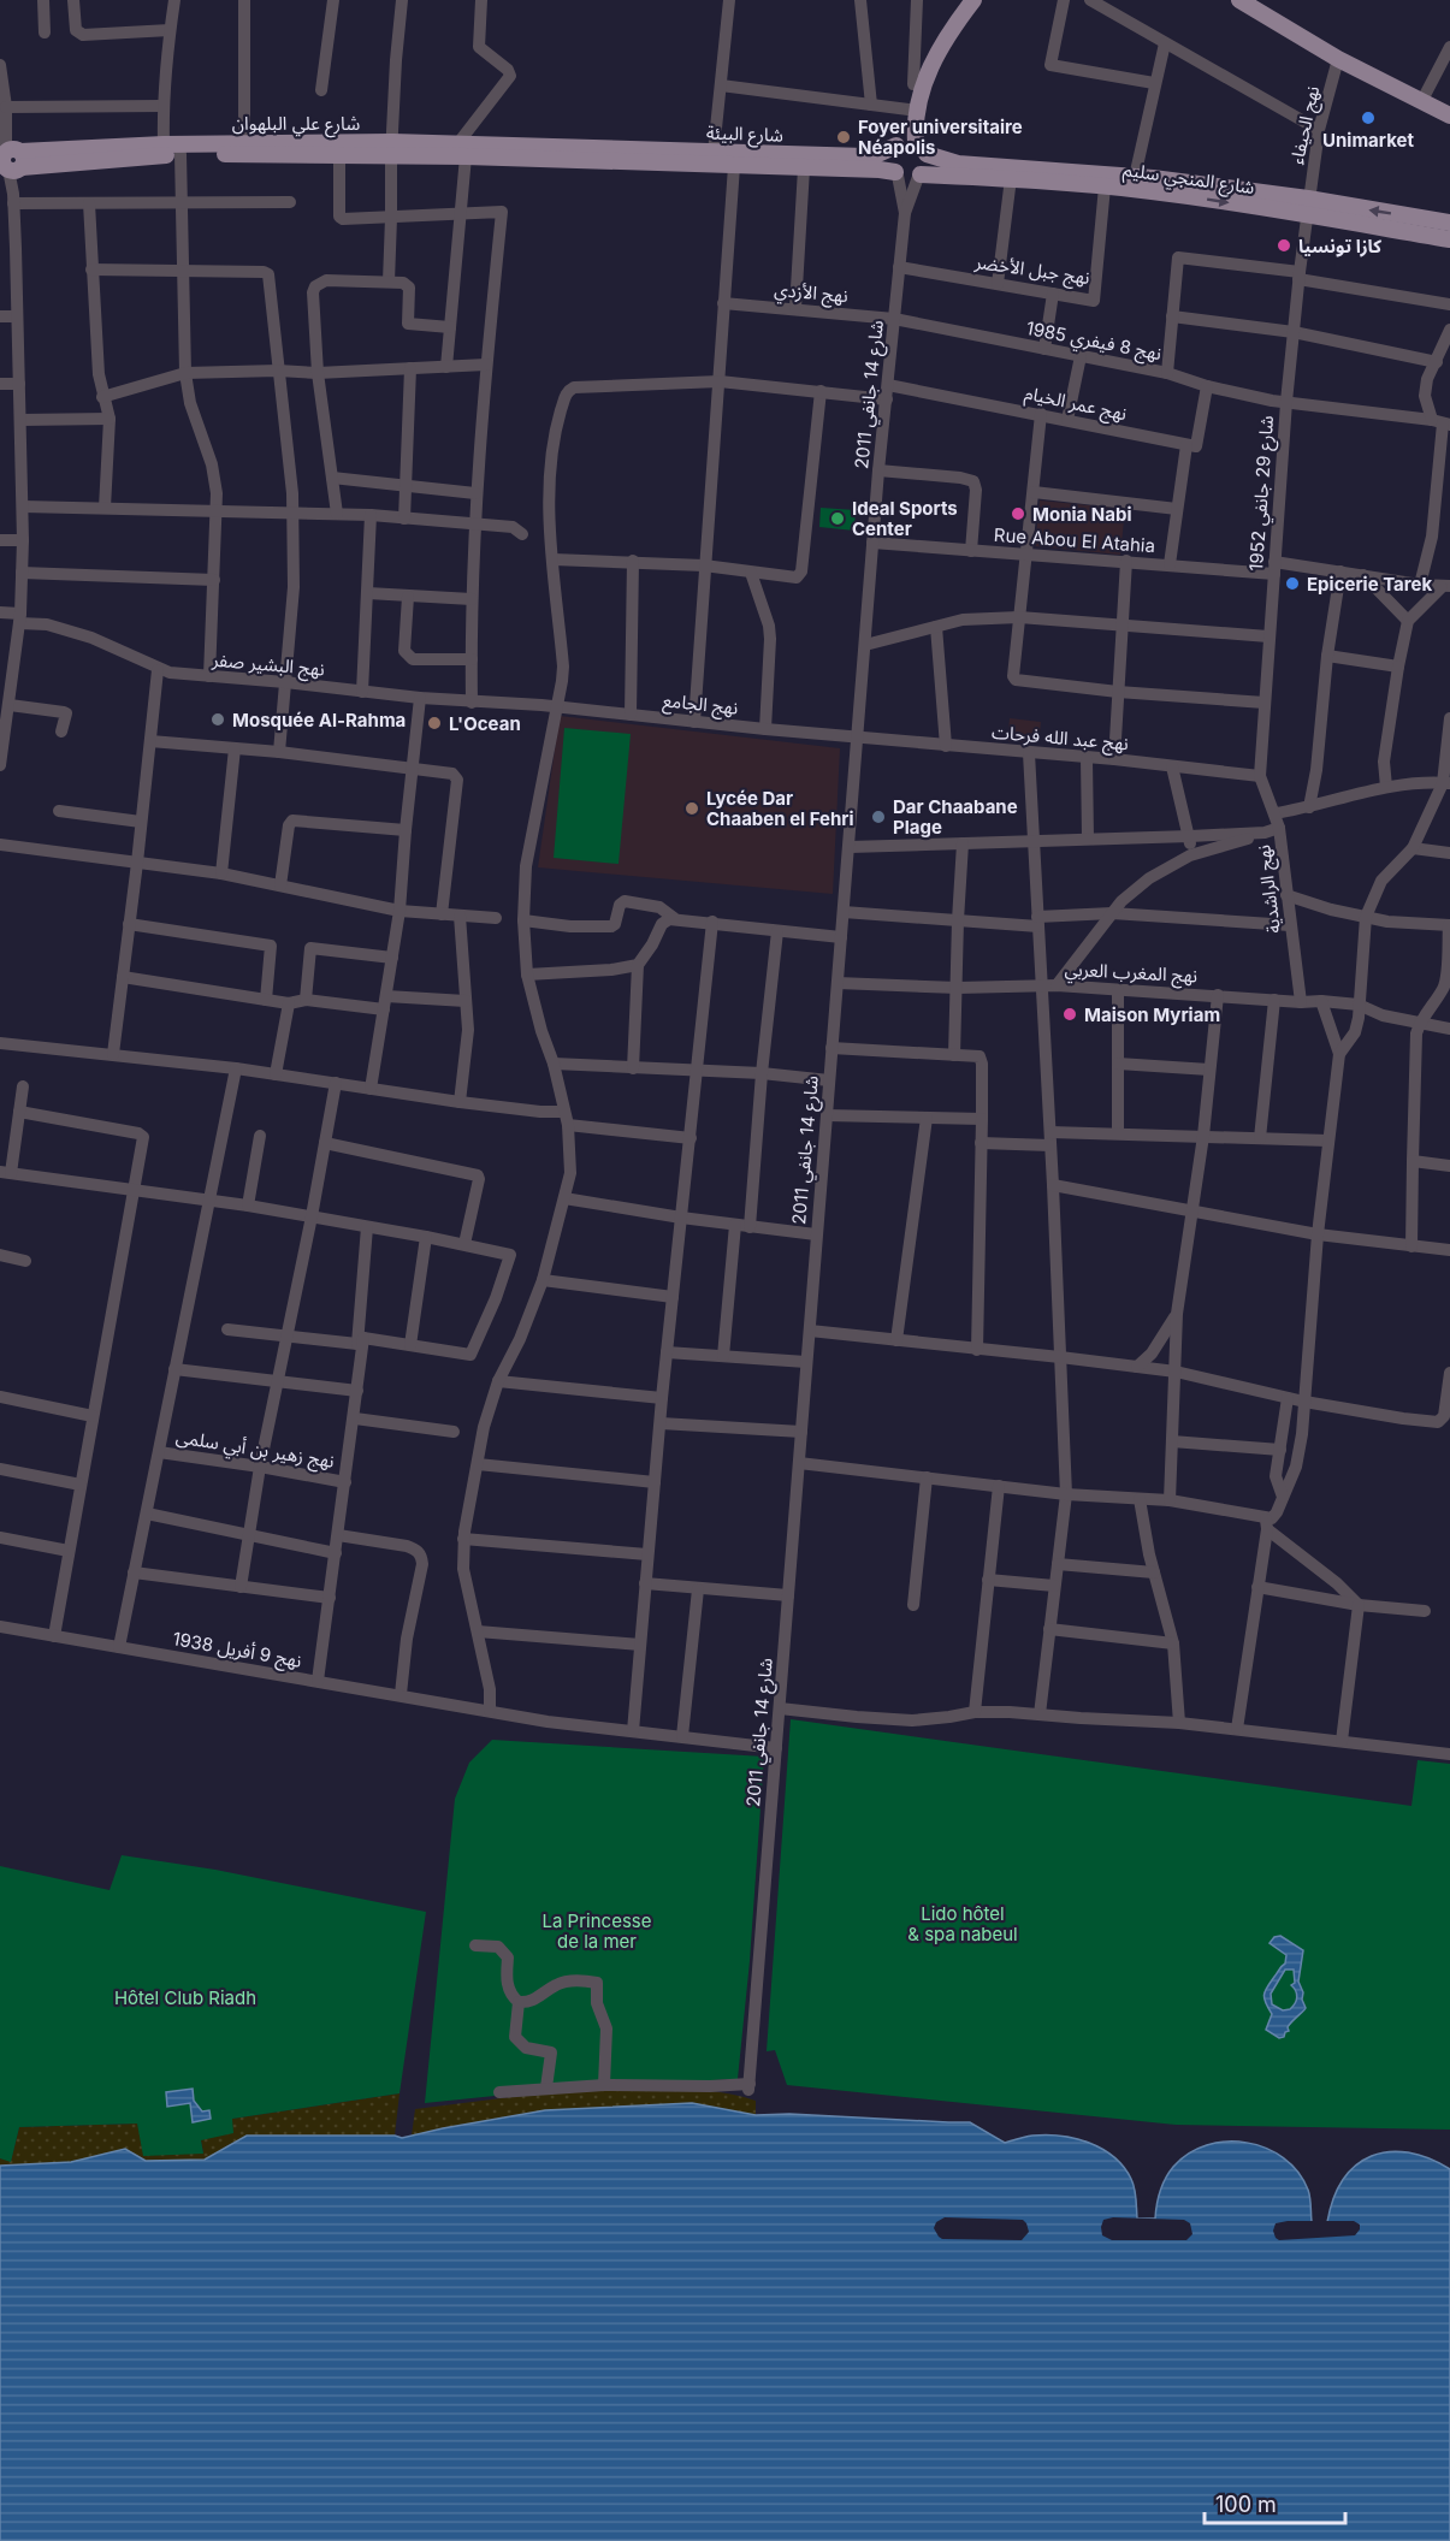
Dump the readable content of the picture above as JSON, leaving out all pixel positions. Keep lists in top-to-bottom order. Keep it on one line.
{"streets":{"main road":["شارع علي البلهوان","شارع البيئة","شارع المنجي سليم"],"street":["نهج الحيفاء","نهج جبل الأخضر","نهج الأزدي","نهج 8 فيفري 1985","شارع 14 جانفي 2011","نهج عمر الخيام","شارع 29 جانفي 1952","Rue Abou El Atahia","نهج البشير صفر","نهج الجامع","نهج عبد الله فرحات","نهج الراشدية","نهج المغرب العربي","نهج زهير بن أبي سلمى","نهج 9 أفريل 1938"]},"crossings":[["شارع علي البلهوان","شارع البيئة"],["نهج الحيفاء","شارع المنجي سليم"],["نهج الحيفاء","شارع 29 جانفي 1952"],["شارع البيئة","شارع المنجي سليم"],["شارع المنجي سليم","نهج جبل الأخضر"],["شارع المنجي سليم","شارع 29 جانفي 1952"],["نهج جبل الأخضر","شارع 14 جانفي 2011"],["نهج الأزدي","نهج 8 فيفري 1985"],["نهج الأزدي","شارع 14 جانفي 2011"],["نهج 8 فيفري 1985","شارع 14 جانفي 2011"],["نهج 8 فيفري 1985","شارع 29 جانفي 1952"],["شارع 14 جانفي 2011","نهج عمر الخيام"],["شارع 14 جانفي 2011","Rue Abou El Atahia"],["شارع 14 جانفي 2011","نهج الجامع"],["شارع 14 جانفي 2011","نهج عبد الله فرحات"],["شارع 14 جانفي 2011","نهج المغرب العربي"],["شارع 14 جانفي 2011","نهج 9 أفريل 1938"],["شارع 29 جانفي 1952","Rue Abou El Atahia"],["شارع 29 جانفي 1952","نهج عبد الله فرحات"],["شارع 29 جانفي 1952","نهج الراشدية"],["نهج البشير صفر","نهج الجامع"],["نهج الجامع","نهج عبد الله فرحات"],["نهج عبد الله فرحات","نهج الراشدية"],["نهج الراشدية","نهج المغرب العربي"]],"parks":["Lido hôtel & spa nabeul","La Princesse de la mer","Hôtel Club Riadh"],"places":["Unimarket","Foyer universitaire Néapolis","كازا تونسيا","Monia Nabi","Ideal Sports Center","Epicerie Tarek","Mosquée Al-Rahma","L'Ocean","Lycée Dar Chaaben el Fehri","Dar Chaabane Plage","Maison Myriam"],"scale_bar":"100 m"}
